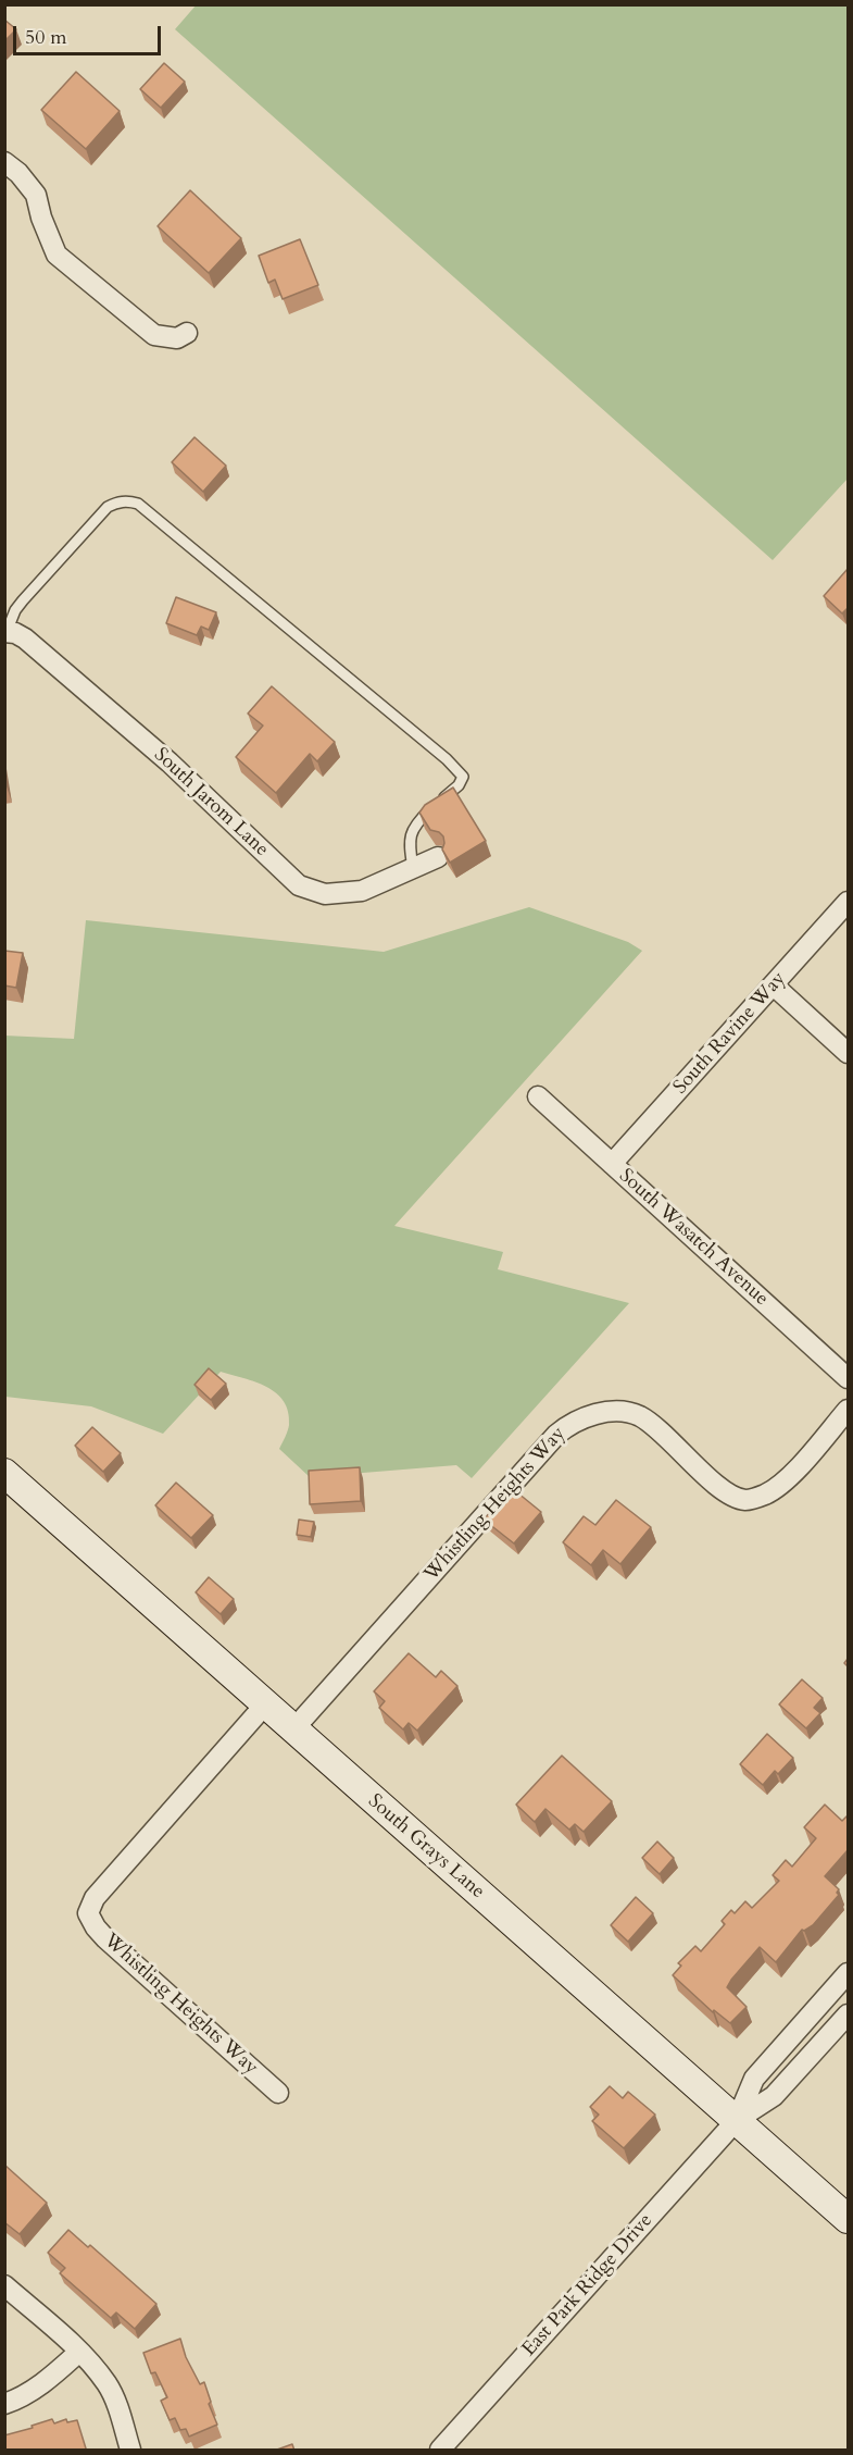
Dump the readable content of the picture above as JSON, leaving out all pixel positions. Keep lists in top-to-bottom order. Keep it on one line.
{"streets":{"street":["South Jarom Lane","South Ravine Way","South Wasatch Avenue","Whistling Heights Way","South Grays Lane","East Park Ridge Drive"]},"crossings":[["South Ravine Way","South Wasatch Avenue"],["Whistling Heights Way","South Grays Lane"],["South Grays Lane","East Park Ridge Drive"]],"scale_bar":"50 m"}
